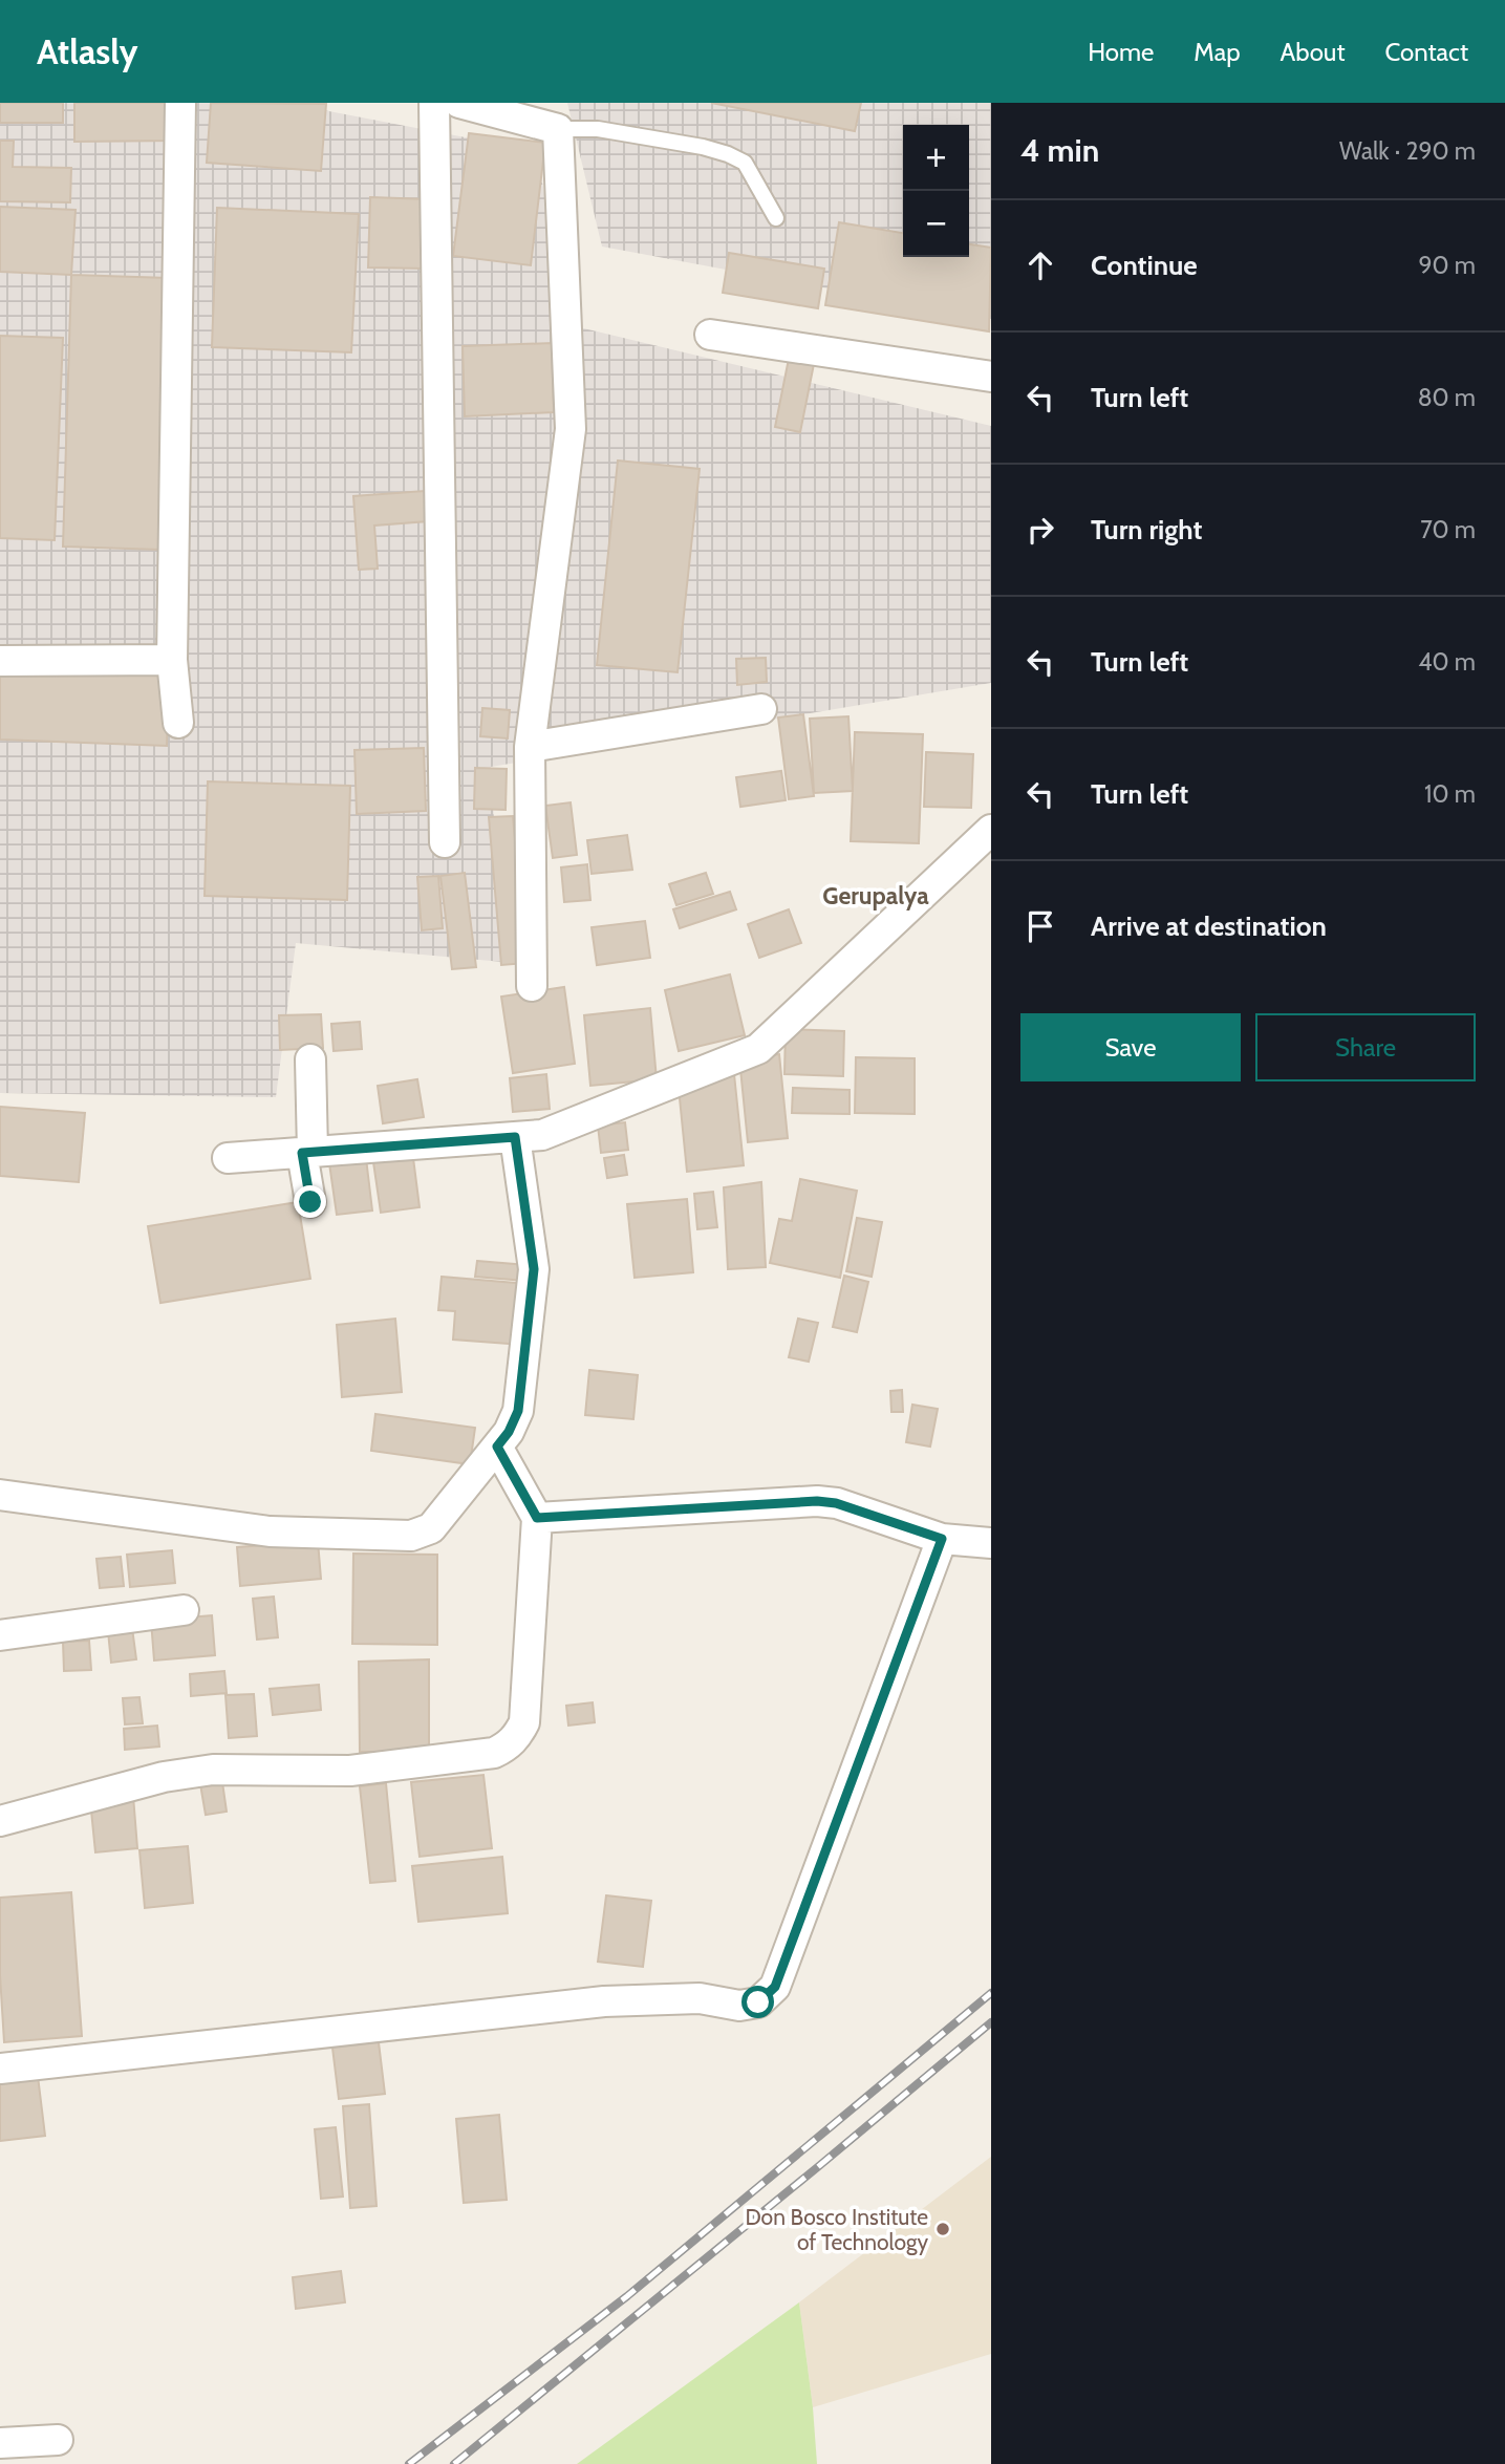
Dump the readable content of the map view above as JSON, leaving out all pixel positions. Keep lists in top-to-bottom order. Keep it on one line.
{"districts":["Gerupalya"],"places":["Don Bosco Institute of Technology"],"page":{"header":"Atlasly","nav":["Home","Map","About","Contact"],"heading":["4 min","Walk · 290 m"],"map_buttons":["+","−"],"list":[["Continue","90 m"],["Turn left","80 m"],["Turn right","70 m"],["Turn left","40 m"],["Turn left","10 m"],"Arrive at destination"],"buttons":["Save","Share"]}}
